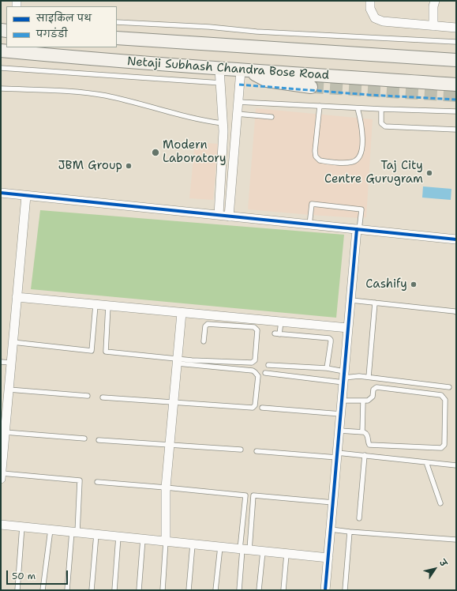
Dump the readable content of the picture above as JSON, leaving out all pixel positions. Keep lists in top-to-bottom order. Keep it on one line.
{"streets":{"main road":["Netaji Subhash Chandra Bose Road"]},"places":["Modern Laboratory","JBM Group","Taj City Centre Gurugram","Cashify"],"legend":["साइकिल पथ","पगडंडी"],"scale_bar":"50 m","north":"top right"}
